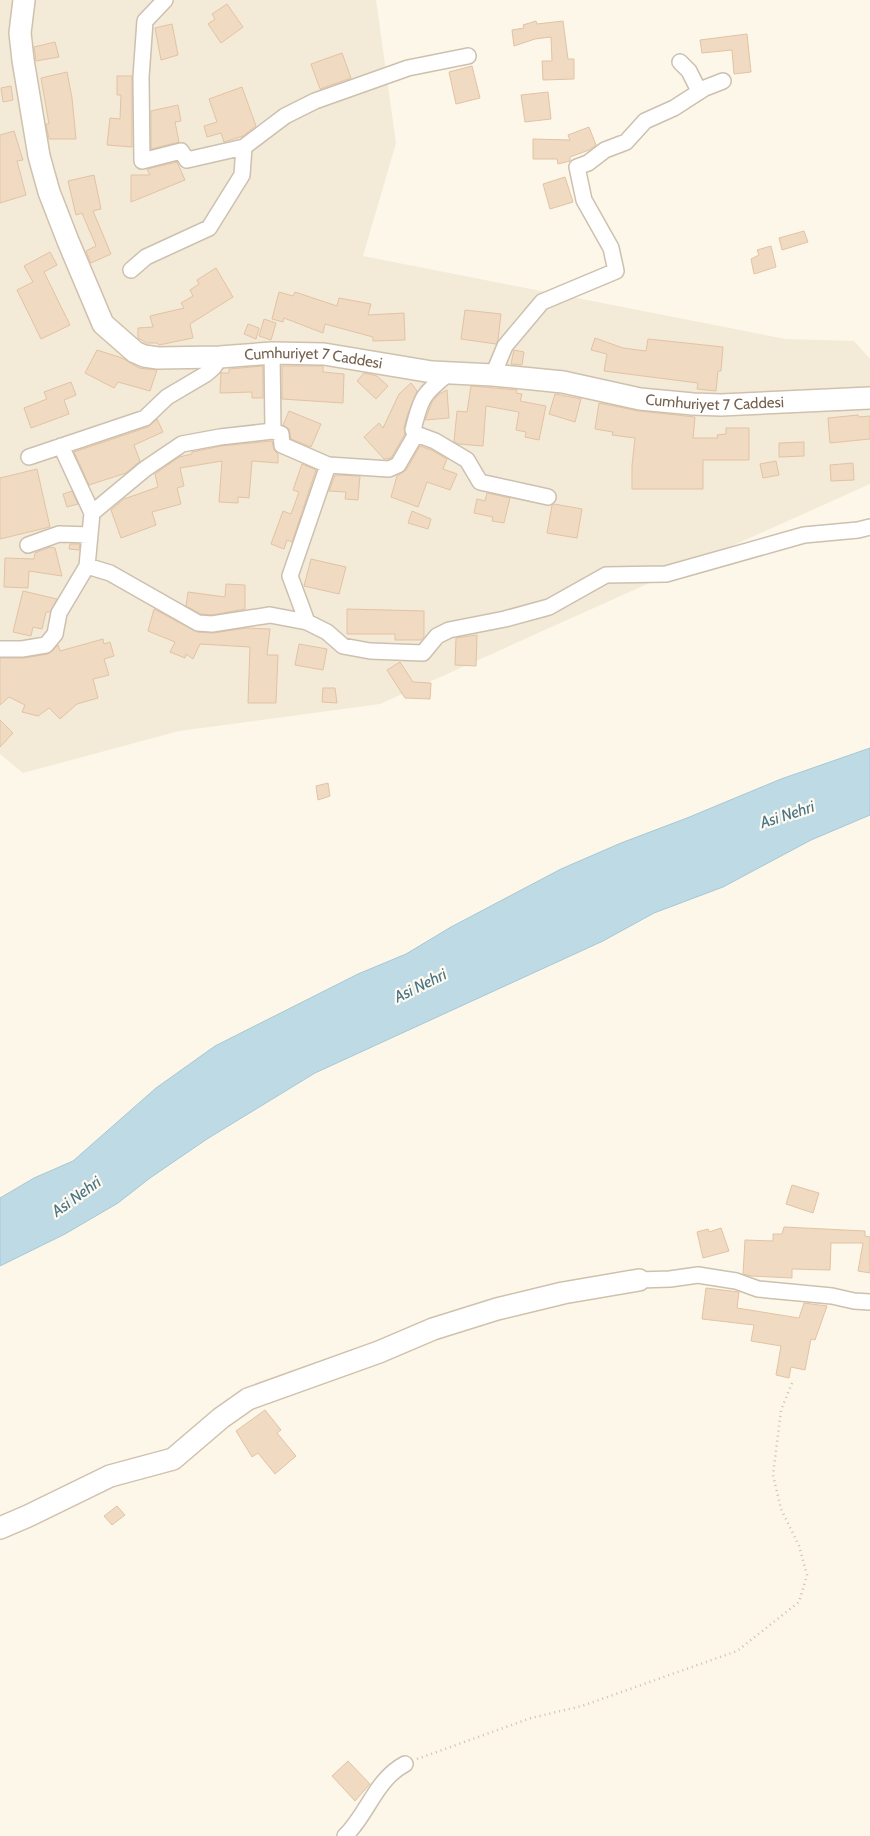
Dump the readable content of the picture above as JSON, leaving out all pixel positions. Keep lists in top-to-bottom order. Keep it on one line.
{"streets":{"main road":["Cumhuriyet 7 Caddesi"]},"water":["Asi Nehri"]}
